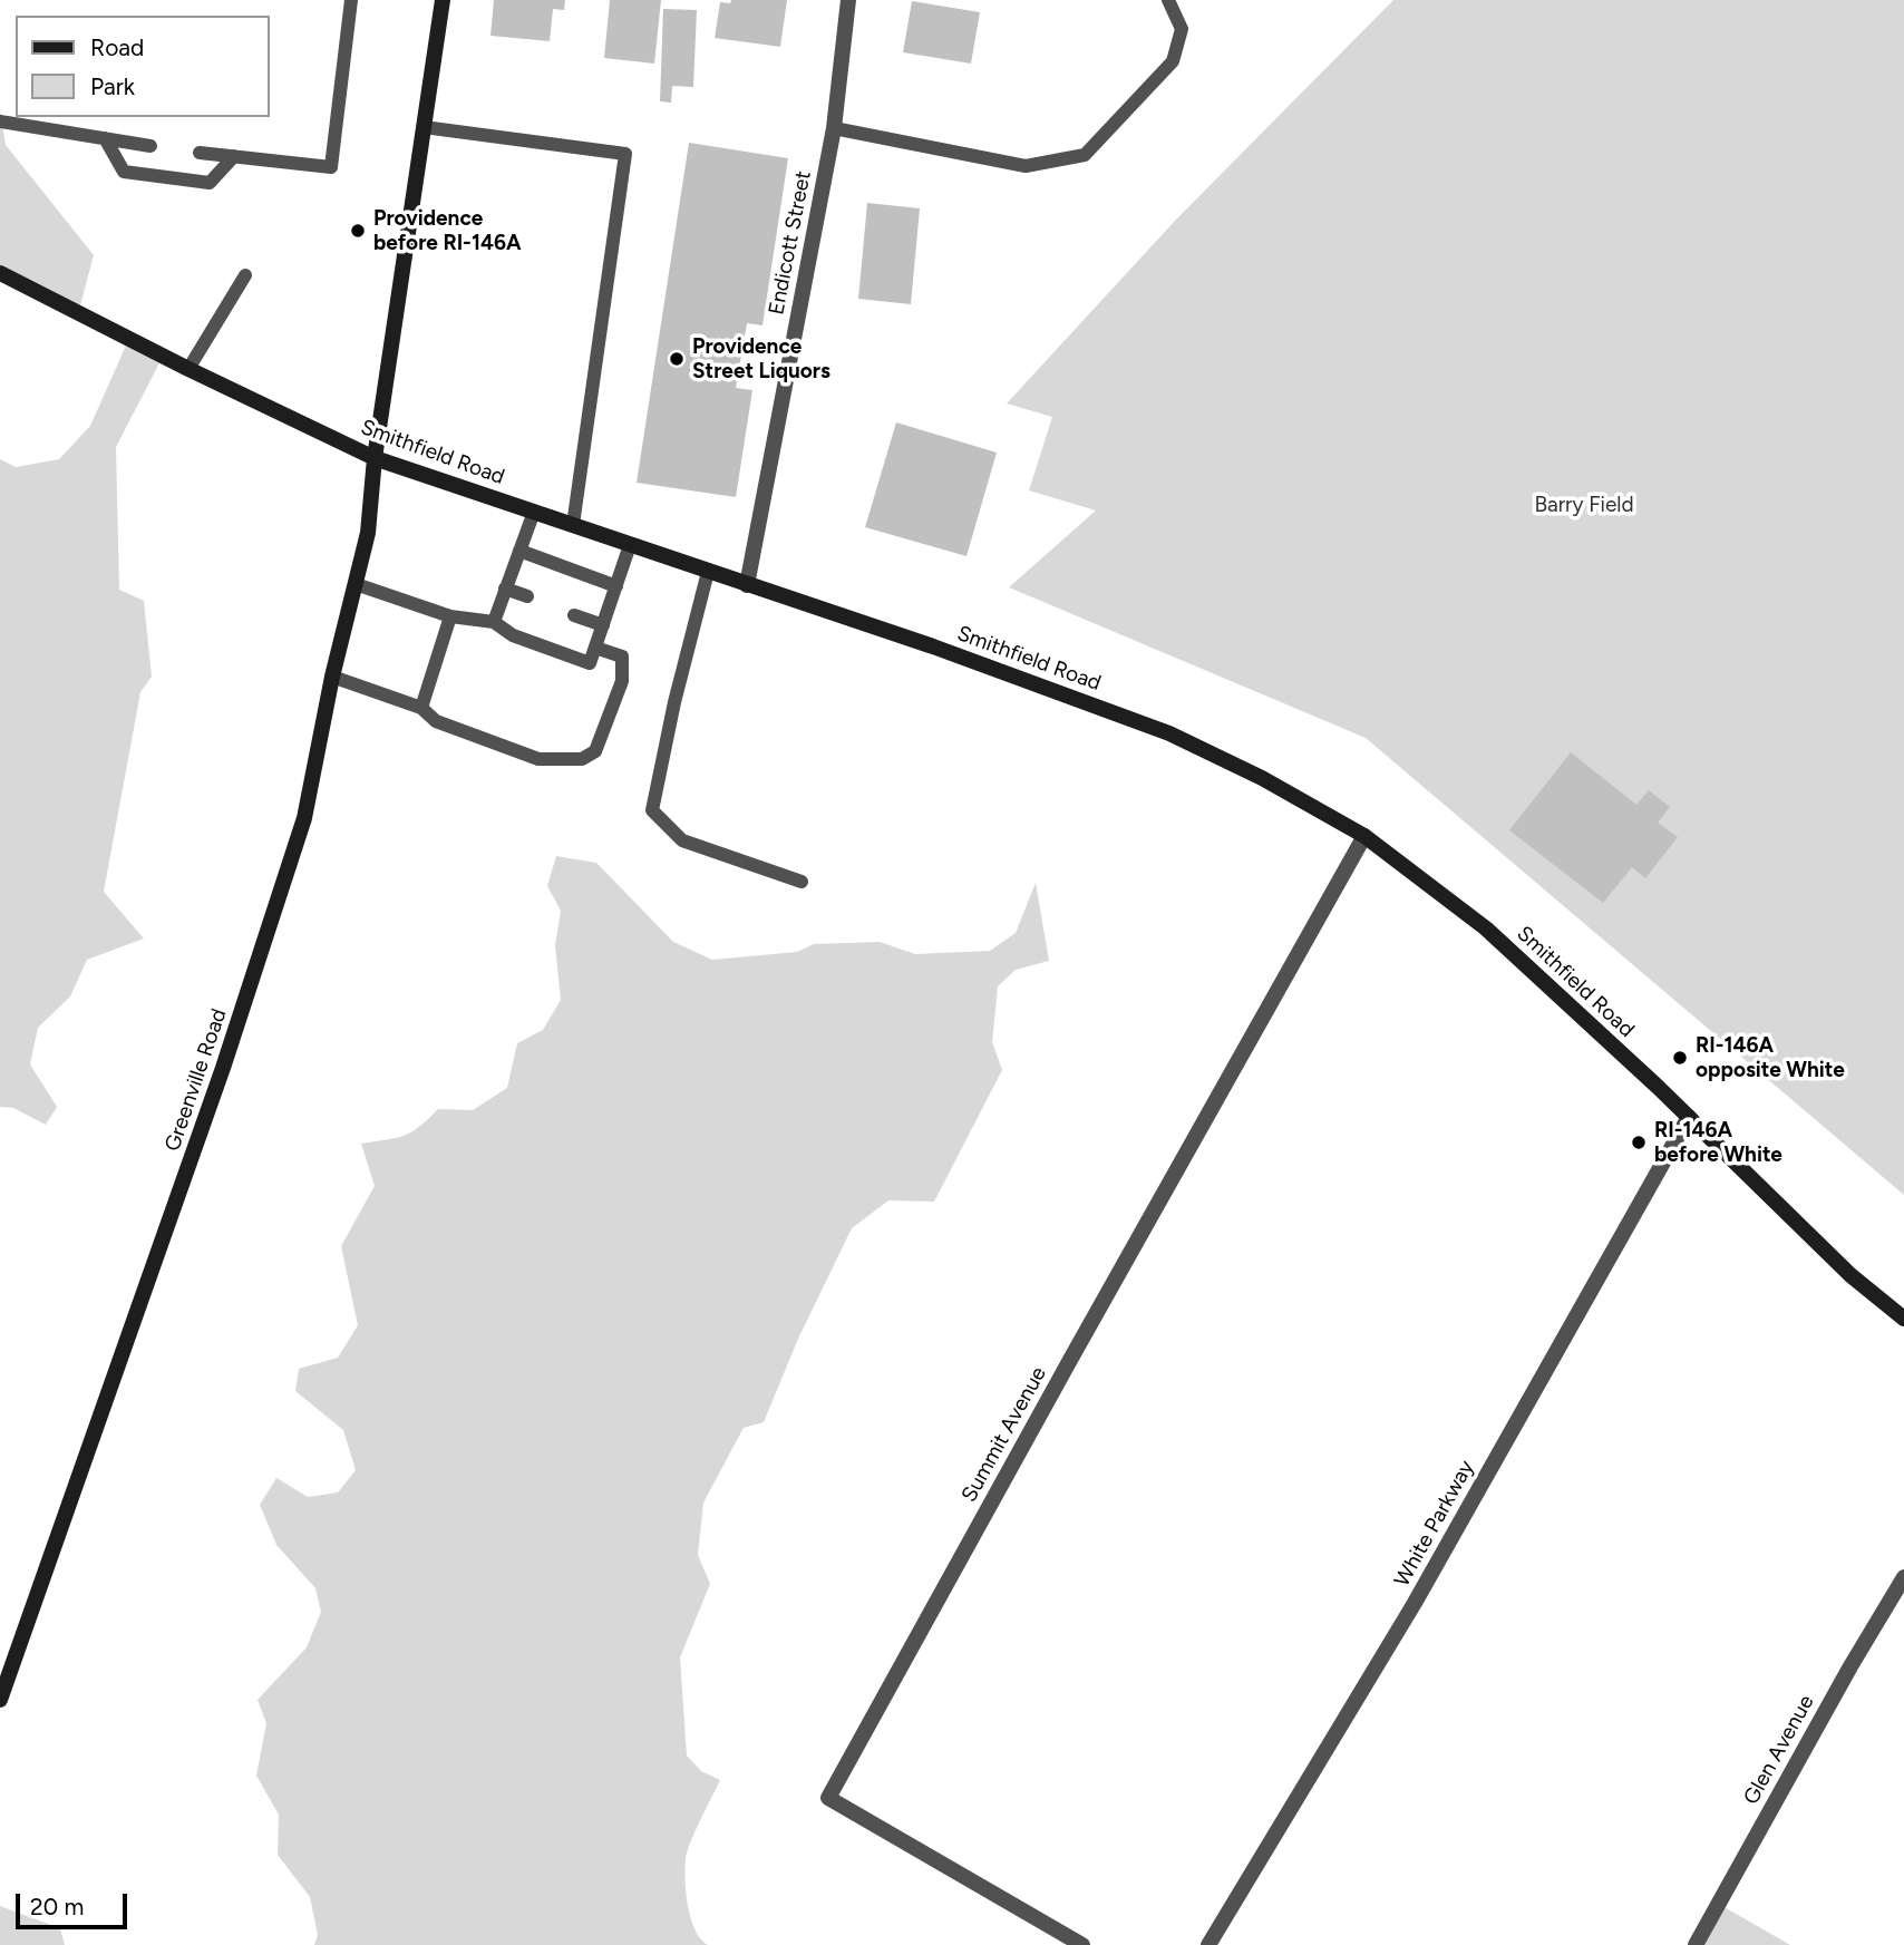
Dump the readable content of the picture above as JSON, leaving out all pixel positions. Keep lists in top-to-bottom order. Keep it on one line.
{"streets":{"main road":["Smithfield Road","Greenville Road"],"street":["Endicott Street","Summit Avenue","White Parkway","Glen Avenue"]},"crossings":[["Endicott Street","Smithfield Road"],["Smithfield Road","Greenville Road"],["Smithfield Road","Summit Avenue"],["Smithfield Road","White Parkway"]],"parks":["Barry Field"],"places":["Providence before RI-146A","Providence Street Liquors","RI-146A opposite White","RI-146A before White"],"legend":["Road","Park"],"scale_bar":"20 m"}
